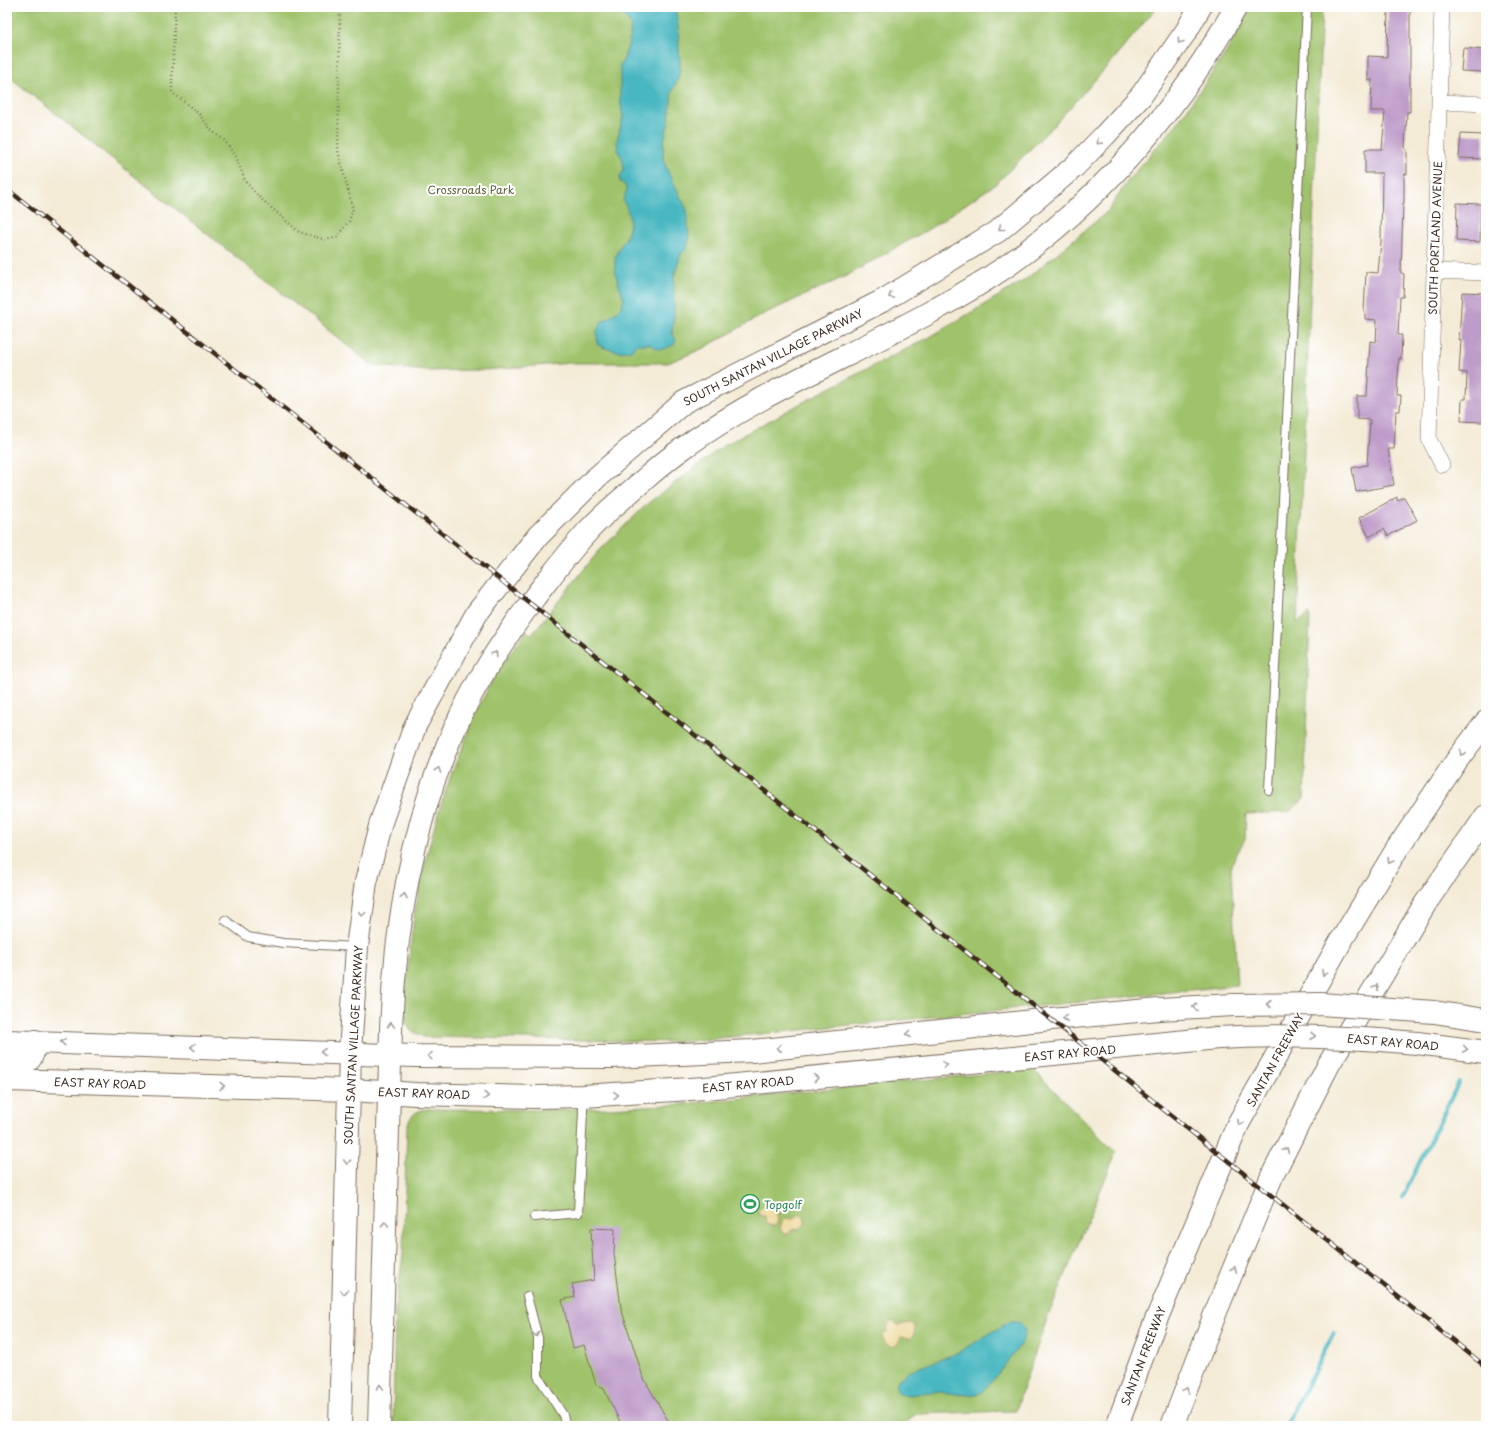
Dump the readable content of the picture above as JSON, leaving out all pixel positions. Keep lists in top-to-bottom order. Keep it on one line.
{"streets":{"main road":["SOUTH SANTAN VILLAGE PARKWAY","EAST RAY ROAD","SANTAN FREEWAY"],"street":["SOUTH PORTLAND AVENUE"]},"crossings":[["SOUTH SANTAN VILLAGE PARKWAY","EAST RAY ROAD"]],"parks":["Crossroads Park"],"places":{"sports":["Topgolf"]}}
